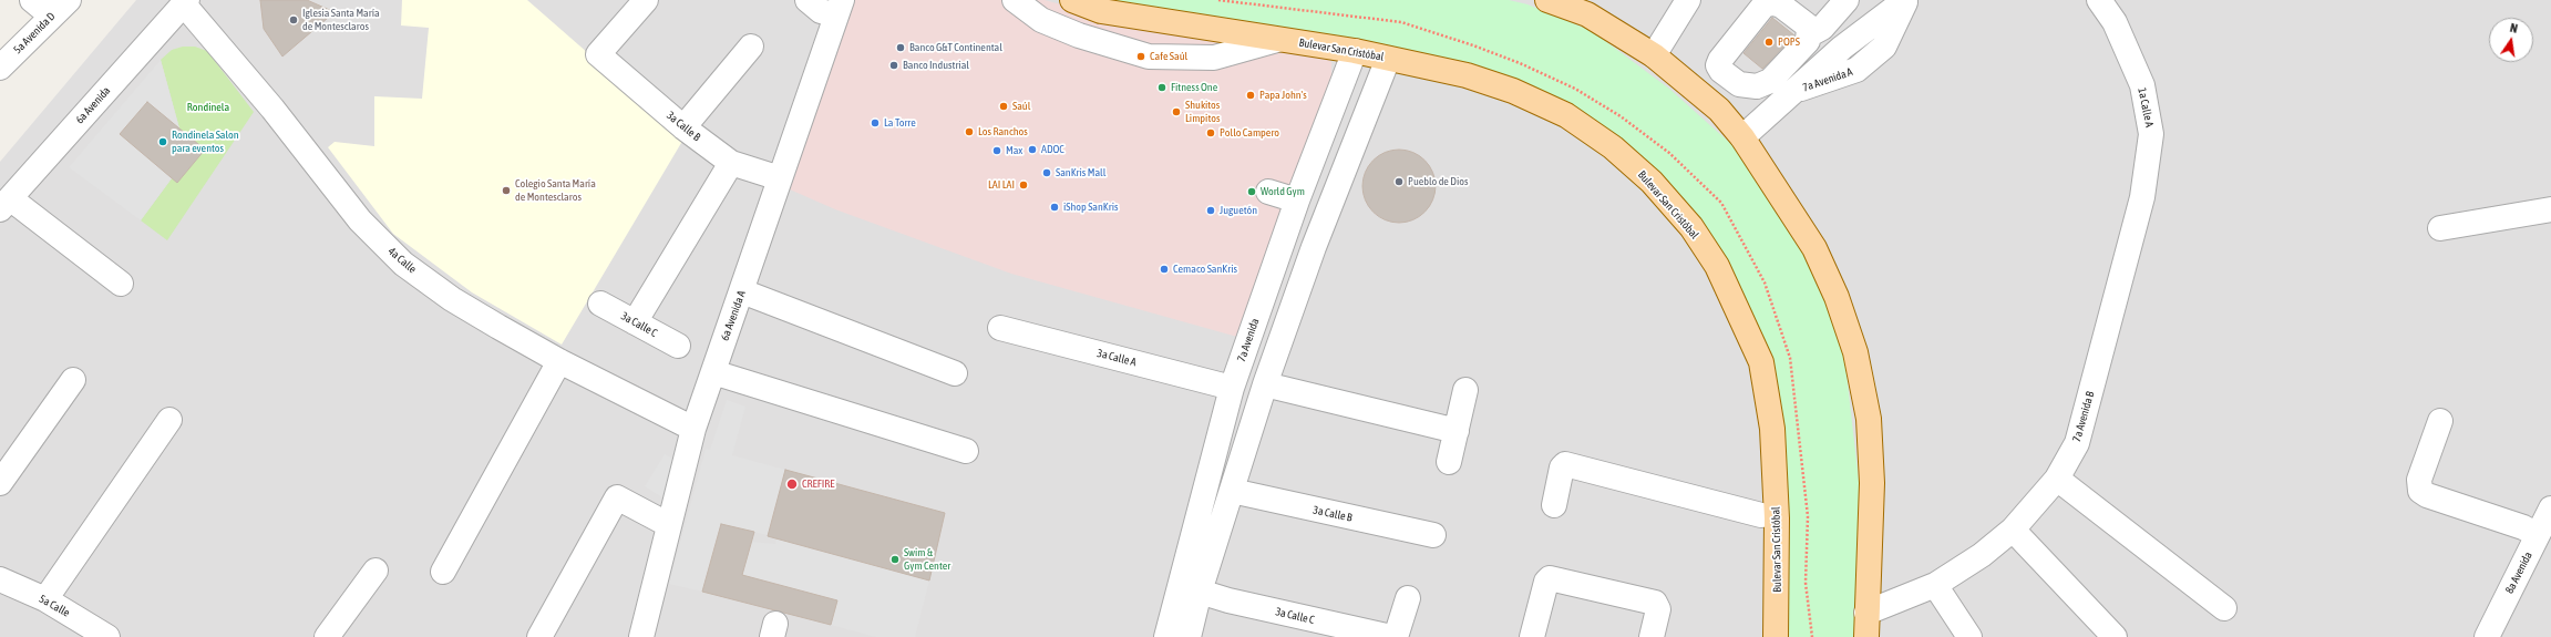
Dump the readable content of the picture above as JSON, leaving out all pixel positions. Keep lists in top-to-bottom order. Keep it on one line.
{"streets":{"main road":["Bulevar San Cristóbal"],"street":["5a Avenida D","7a Avenida A","6a Avenida","1a Calle A","3a Calle B","4a Calle","6a Avenida A","3a Calle C","7a Avenida","3a Calle A","7a Avenida B","8a Avenida","5a Calle"]},"crossings":[["Bulevar San Cristóbal","7a Avenida"],["6a Avenida","4a Calle"],["1a Calle A","7a Avenida B"],["3a Calle B","6a Avenida A"],["4a Calle","6a Avenida A"],["7a Avenida","3a Calle A"]],"parks":["Rondinela"],"places":["Iglesia Santa María de Montesclaros","POPS","Banco G&T Continental","Cafe Saúl","Banco Industrial","Fitness One","Papa John's","Saúl","Shukitos Limpitos","La Torre","Los Ranchos","Pollo Campero","Rondinela Salon para eventos","ADOC","Max","SanKris Mall","Pueblo de Dios","LAI LAI","Colegio Santa María de Montesclaros","World Gym","iShop SanKris","Juguetón","Cemaco SanKris","CREFIRE","Swim & Gym Center"],"north":"top"}
